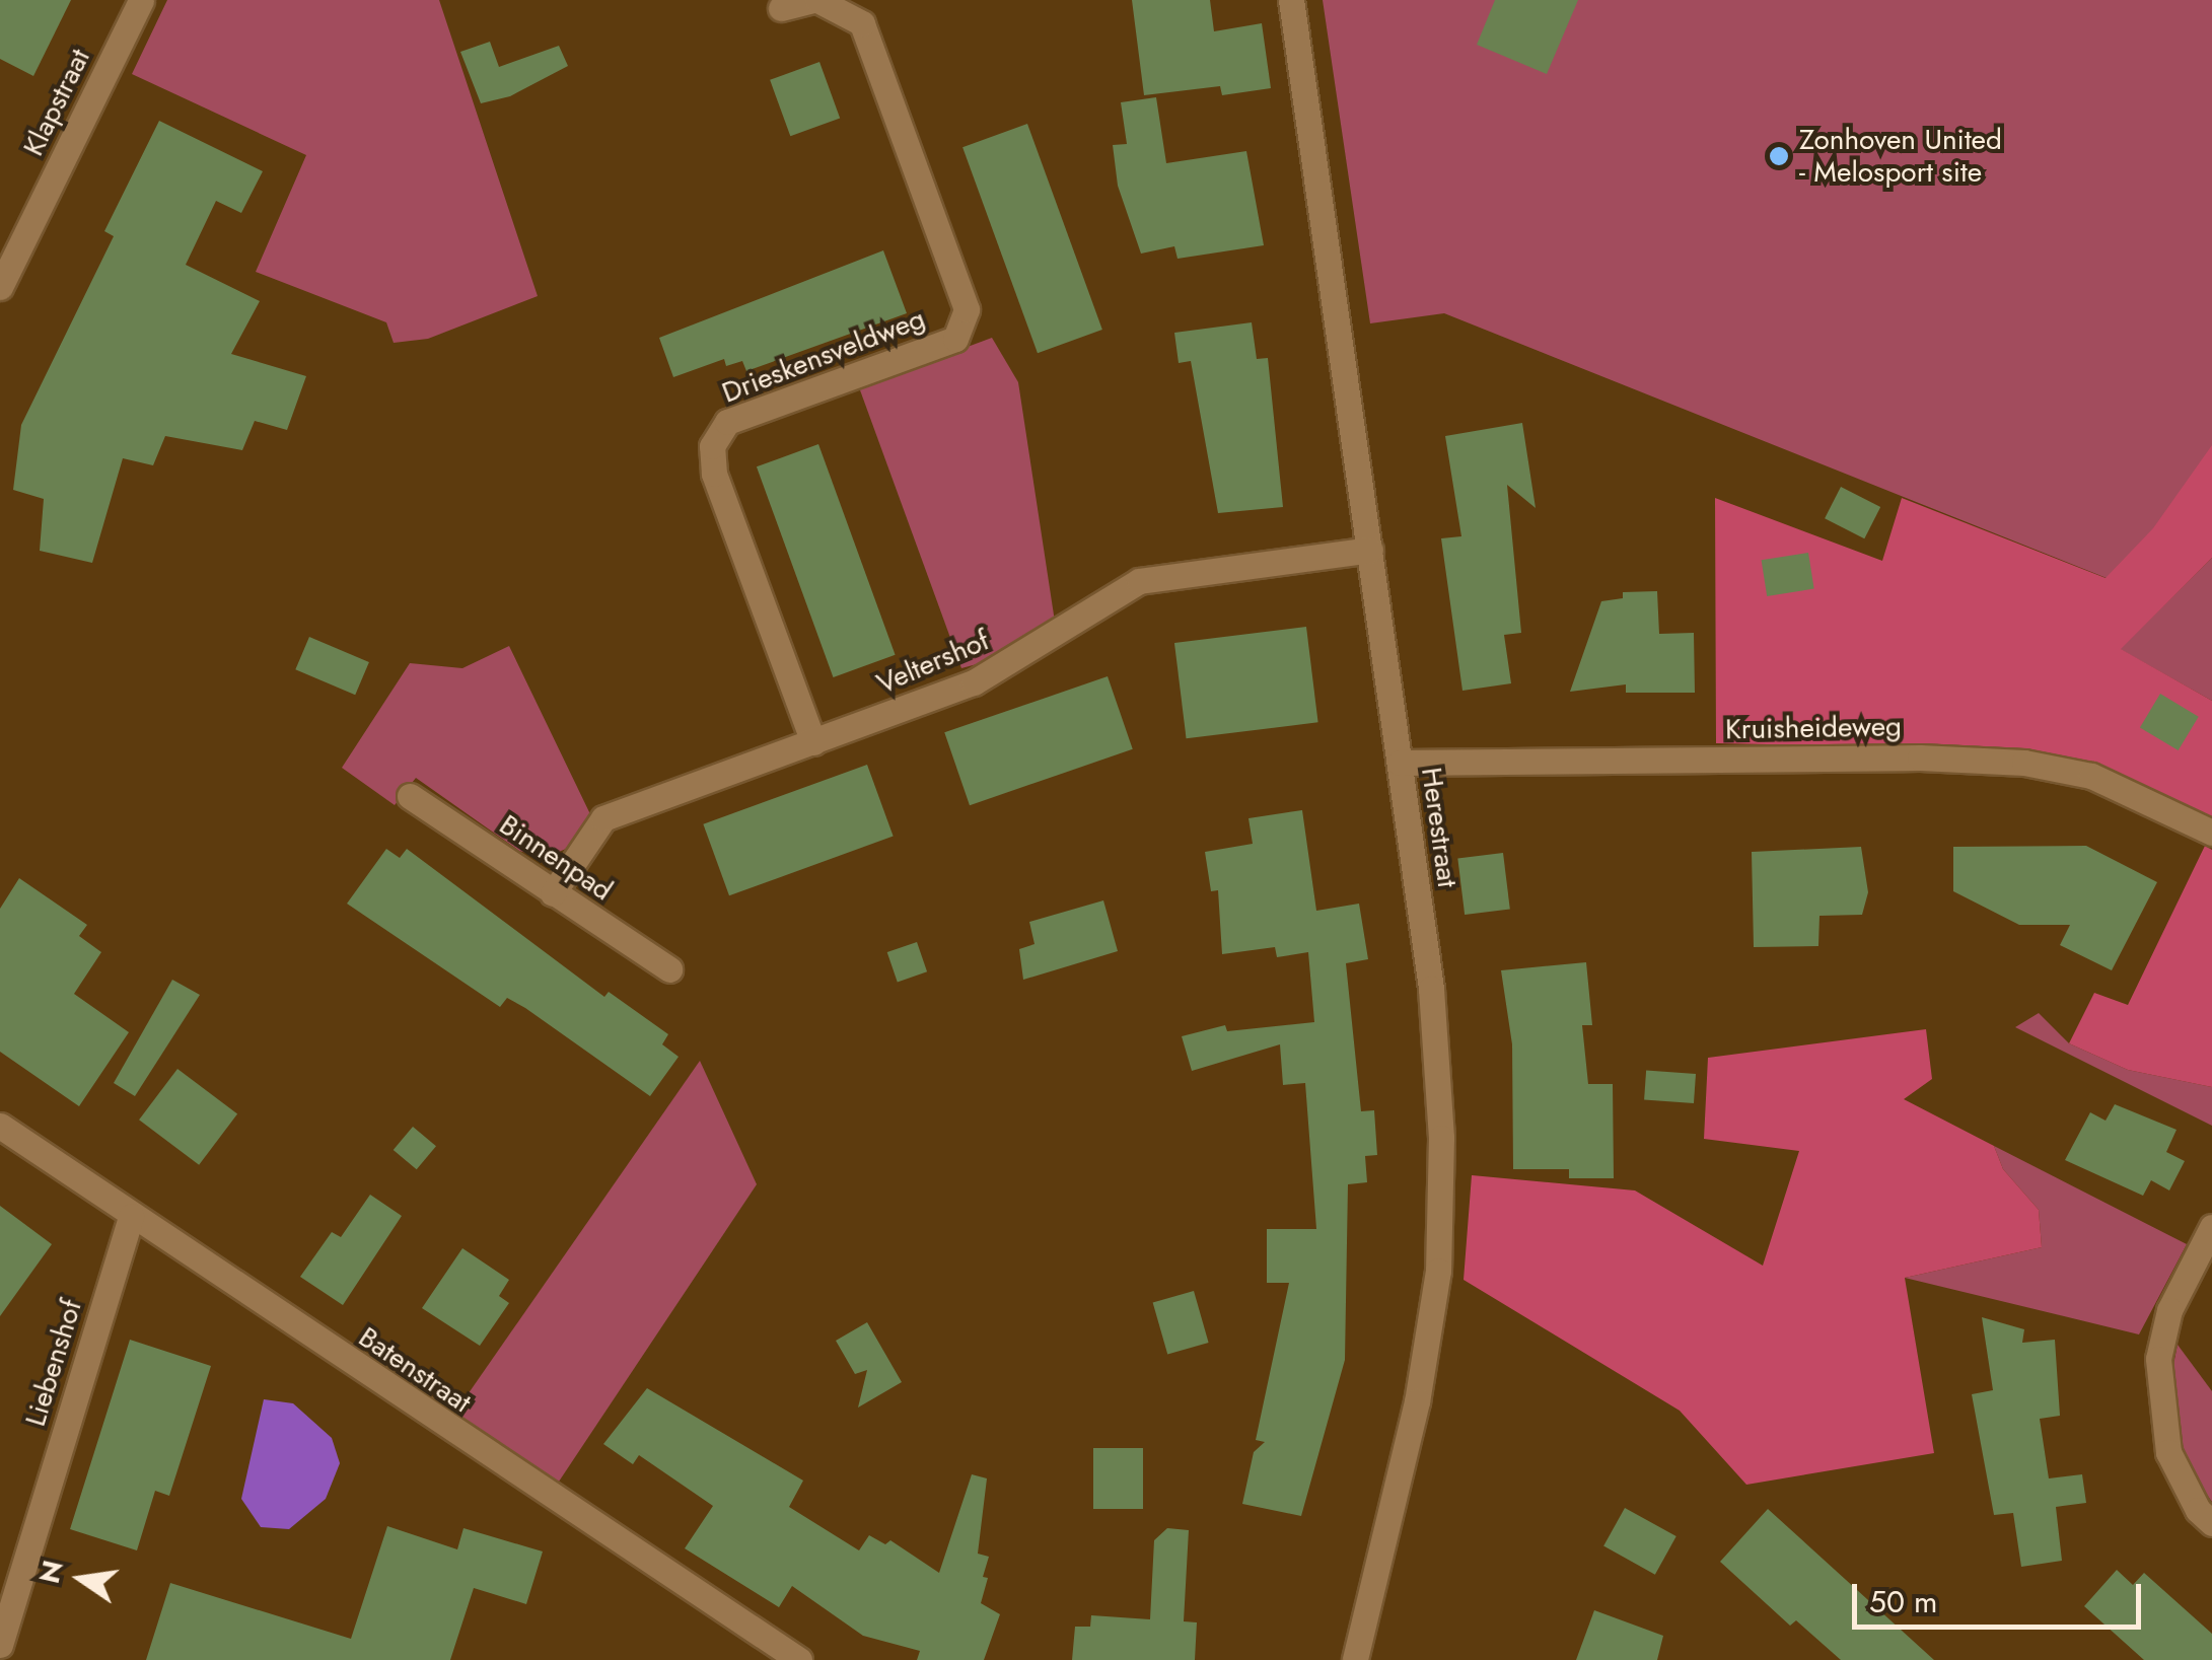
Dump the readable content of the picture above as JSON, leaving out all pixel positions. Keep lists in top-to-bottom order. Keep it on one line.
{"streets":{"street":["Klapstraat","Drieskensveldweg","Veltershof","Kruisheideweg","Herestraat","Binnenpad","Liebenshof","Batenstraat"]},"crossings":[["Drieskensveldweg","Veltershof"],["Veltershof","Herestraat"],["Veltershof","Binnenpad"],["Kruisheideweg","Herestraat"],["Liebenshof","Batenstraat"]],"places":["Zonhoven United - Melosport site"],"scale_bar":"50 m","north":"left"}
